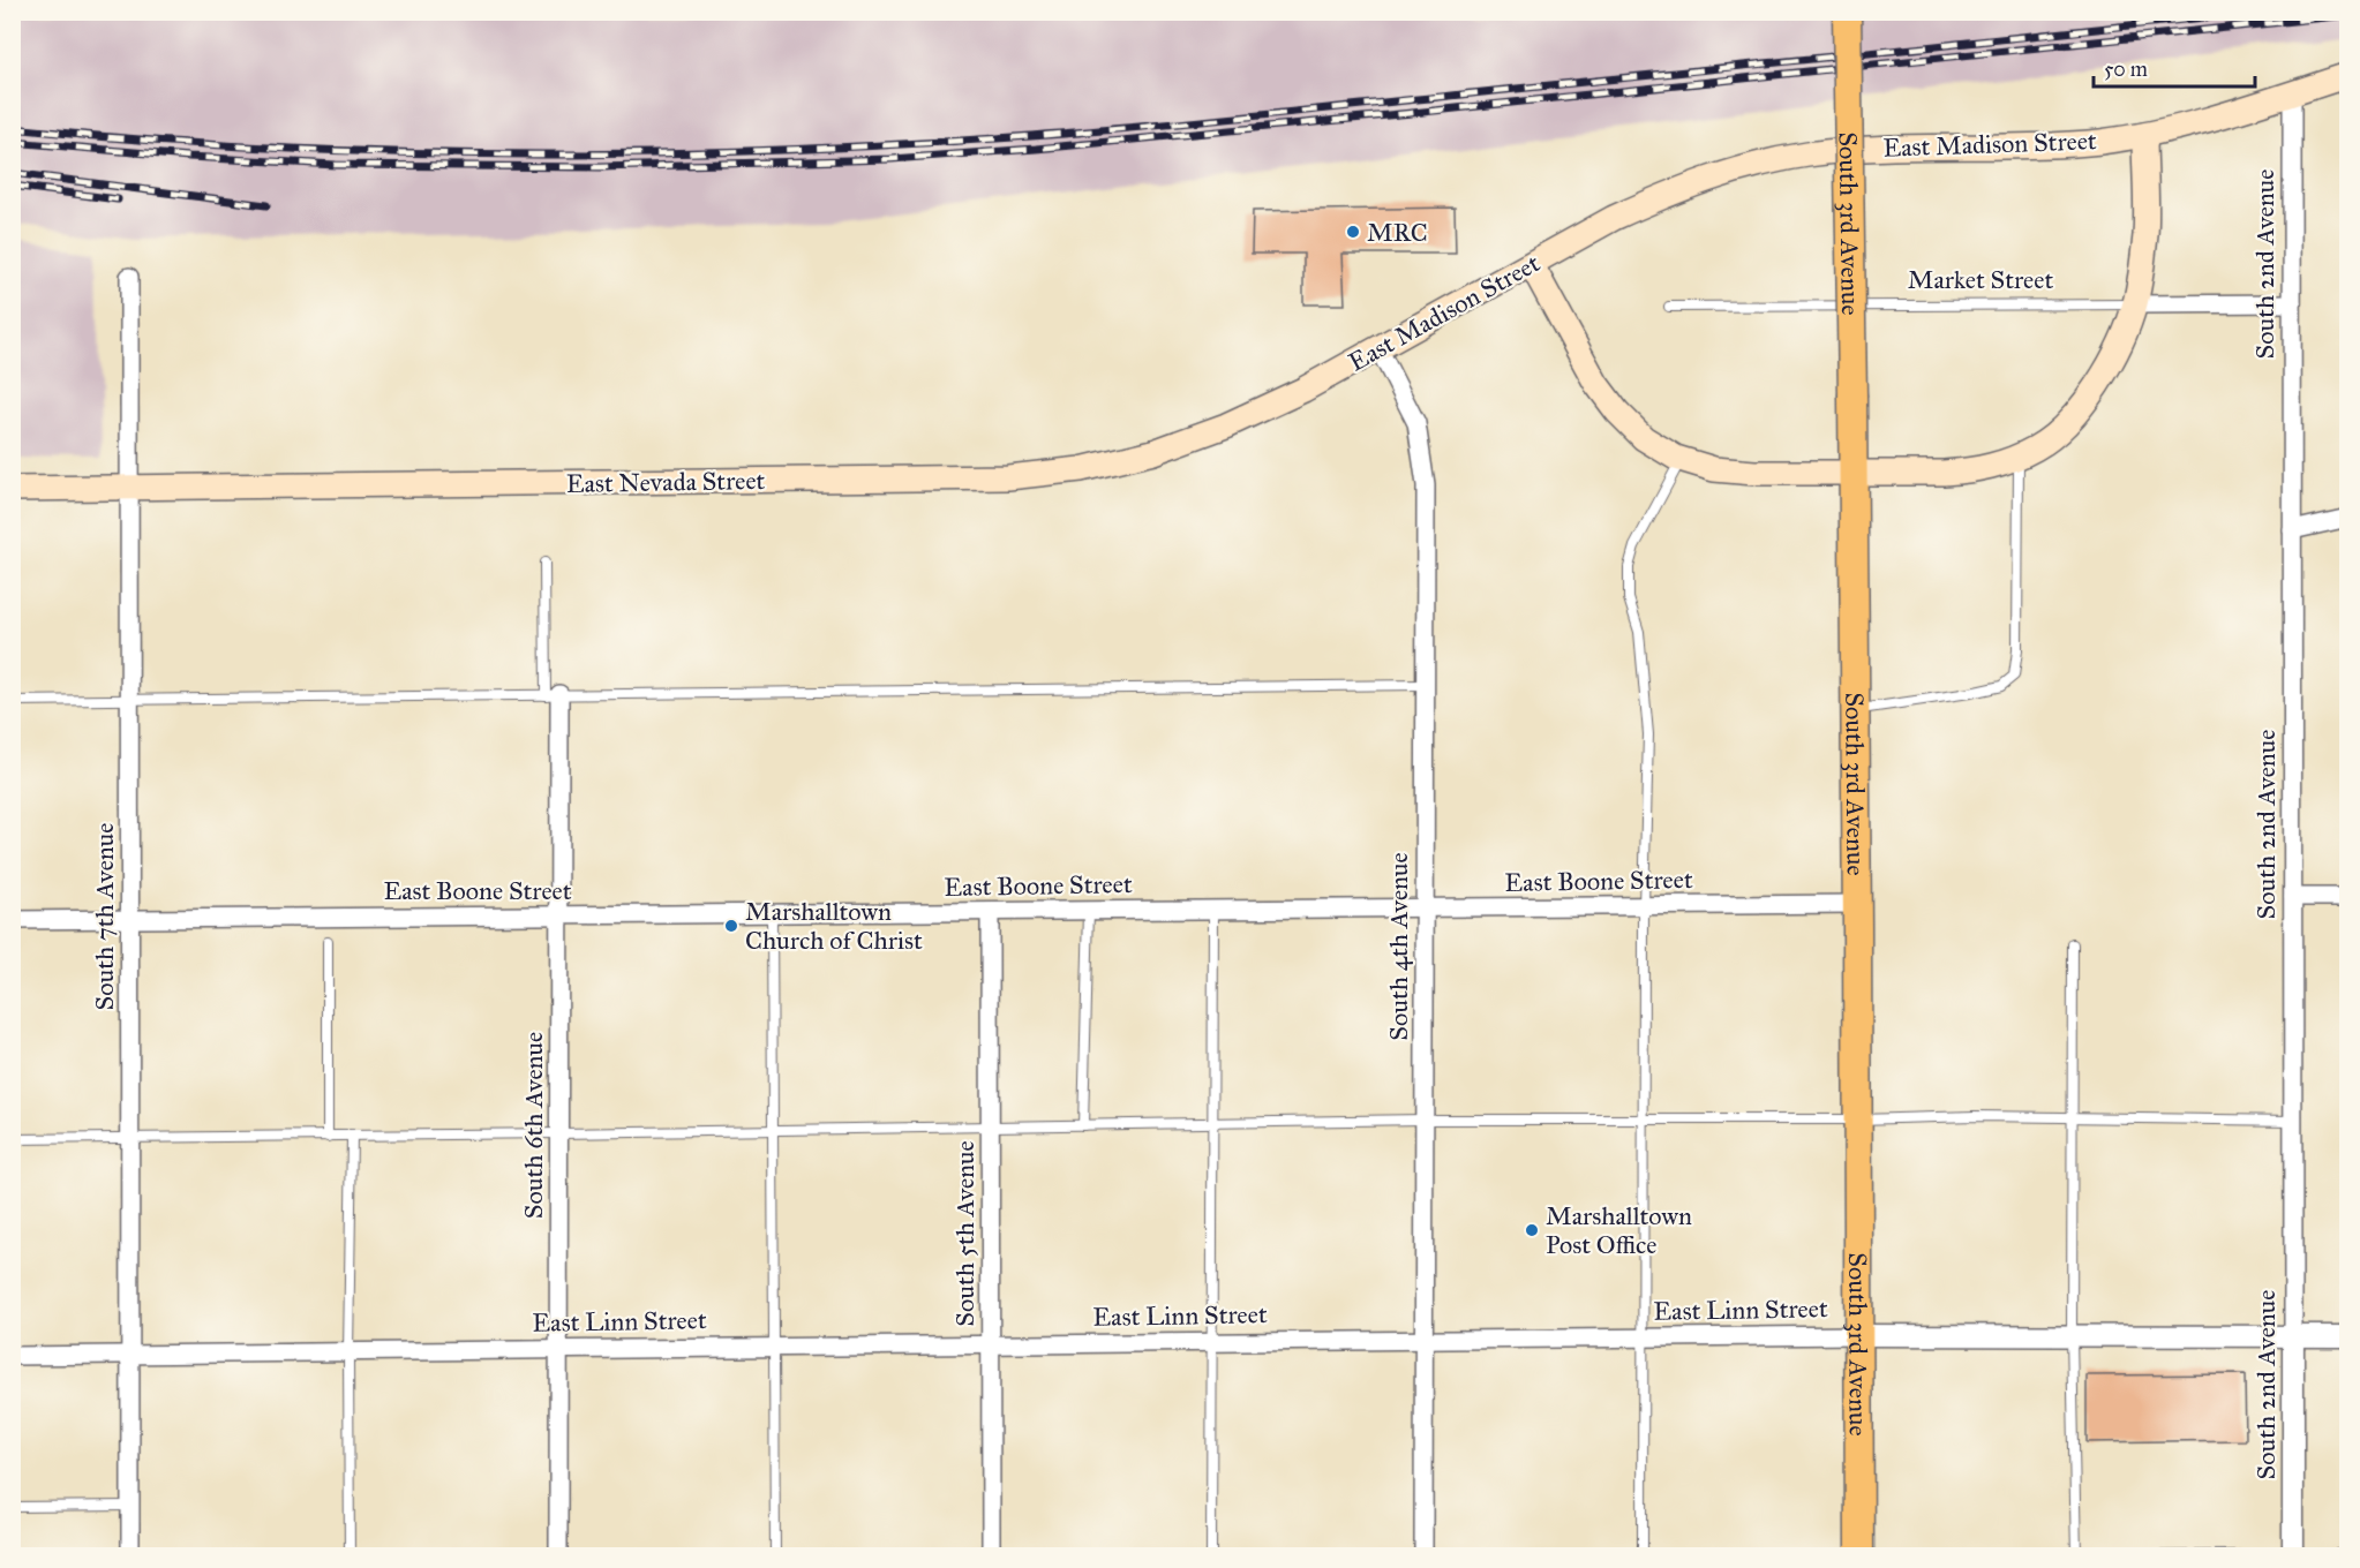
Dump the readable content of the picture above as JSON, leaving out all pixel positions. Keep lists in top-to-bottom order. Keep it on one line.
{"streets":{"main road":["East Madison Street","South 3rd Avenue","East Nevada Street"],"street":["South 2nd Avenue","Market Street","East Boone Street","South 7th Avenue","South 4th Avenue","South 6th Avenue","South 5th Avenue","East Linn Street"]},"crossings":[["East Madison Street","South 2nd Avenue"],["East Madison Street","East Nevada Street"],["East Madison Street","South 4th Avenue"],["South 3rd Avenue","East Boone Street"],["South 3rd Avenue","East Linn Street"],["South 2nd Avenue","Market Street"],["South 2nd Avenue","East Linn Street"],["East Nevada Street","South 7th Avenue"],["East Boone Street","South 7th Avenue"],["East Boone Street","South 4th Avenue"],["East Boone Street","South 6th Avenue"],["East Boone Street","South 5th Avenue"],["South 7th Avenue","East Linn Street"],["South 4th Avenue","East Linn Street"],["South 6th Avenue","East Linn Street"],["South 5th Avenue","East Linn Street"]],"places":["MRC","Marshalltown Church of Christ","Marshalltown Post Office"],"scale_bar":"50 m"}
